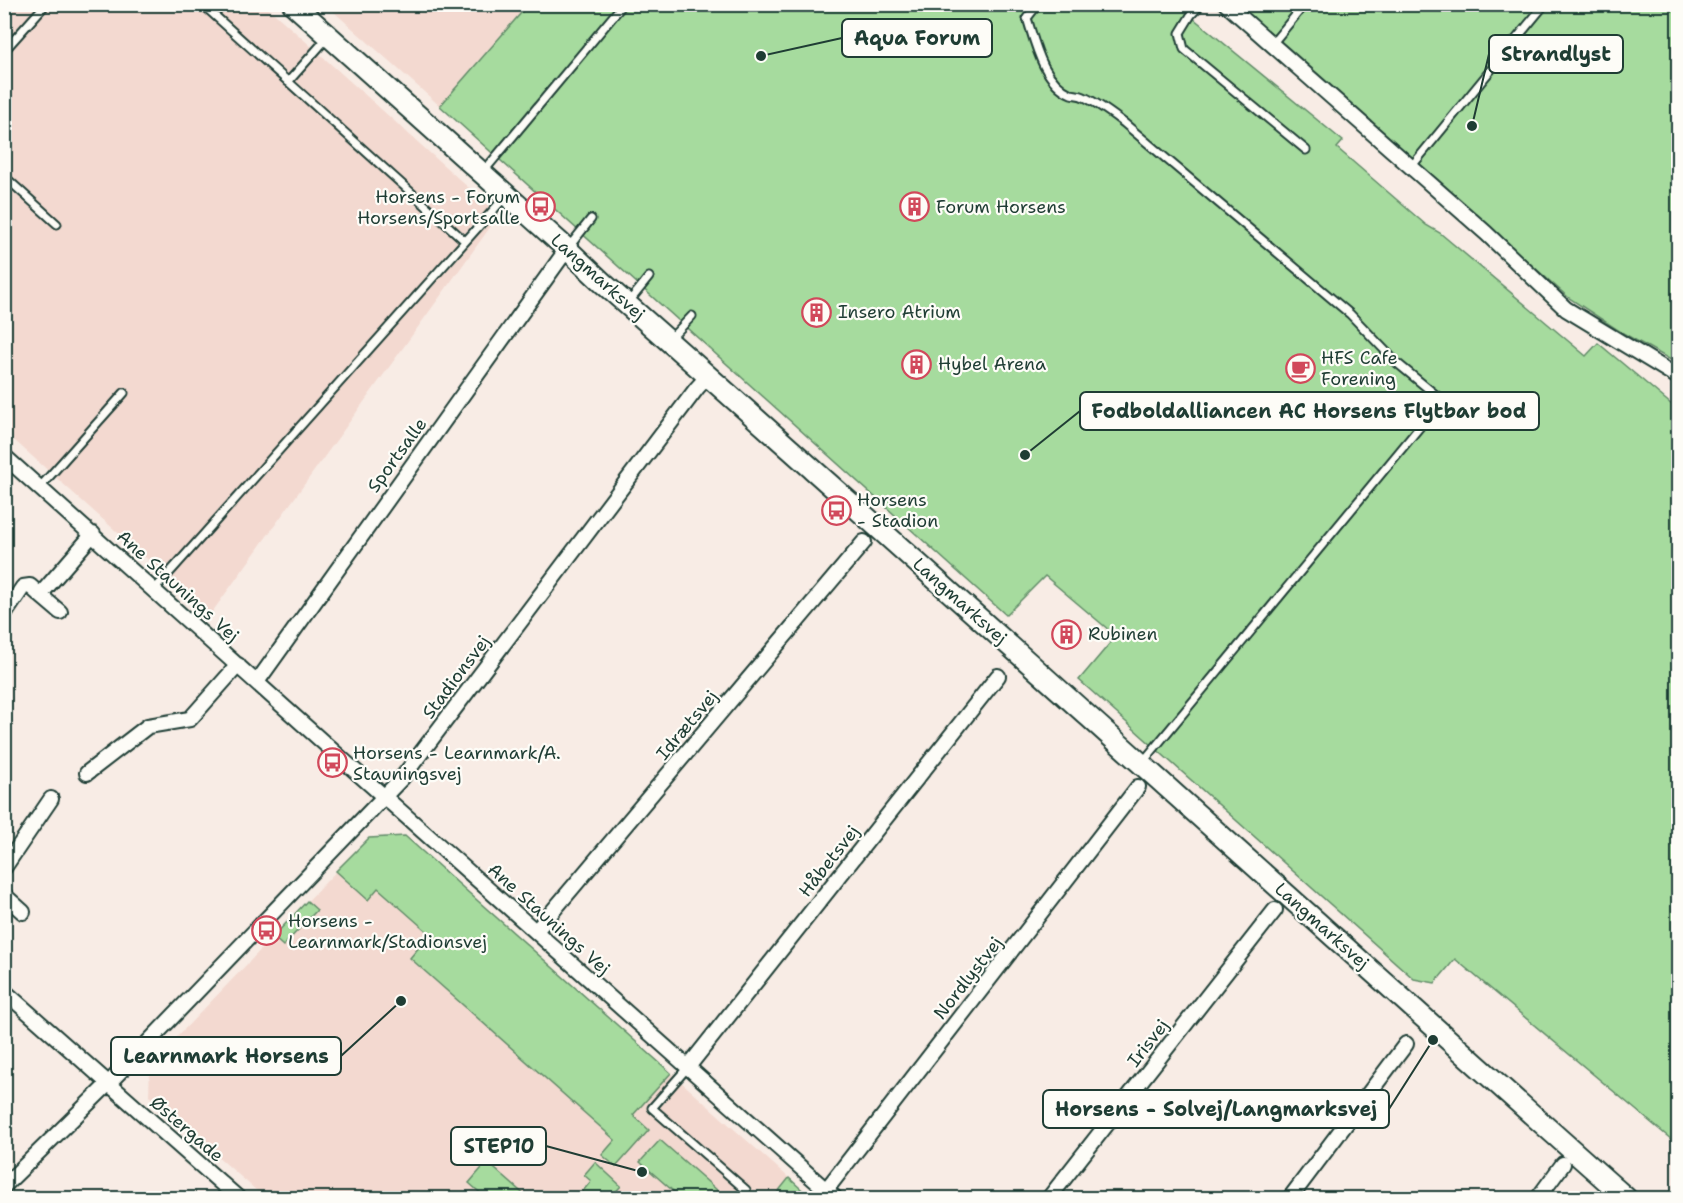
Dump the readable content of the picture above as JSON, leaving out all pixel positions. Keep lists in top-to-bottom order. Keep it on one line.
{"streets":{"main road":["Langmarksvej"],"street":["Sportsalle","Ane Staunings Vej","Stadionsvej","Idrætsvej","Håbetsvej","Nordlystvej","Irisvej","Østergade"]},"crossings":[["Langmarksvej","Sportsalle"],["Langmarksvej","Stadionsvej"],["Sportsalle","Ane Staunings Vej"],["Ane Staunings Vej","Stadionsvej"],["Ane Staunings Vej","Idrætsvej"],["Ane Staunings Vej","Håbetsvej"],["Ane Staunings Vej","Nordlystvej"],["Stadionsvej","Østergade"]],"places":{"other":["Aqua Forum","Strandlyst","Fodboldalliancen AC Horsens Flytbar bod","Learnmark Horsens","Horsens - Solvej/Langmarksvej","STEP10"],"bus stop":["Horsens - Forum Horsens/Sportsalle","Horsens - Stadion","Horsens - Learnmark/A. Stauningsvej","Horsens - Learnmark/Stadionsvej"],"building":["Forum Horsens","Insero Atrium","Hybel Arena","Rubinen"],"cafe":["HFS Cafe Forening"]}}
